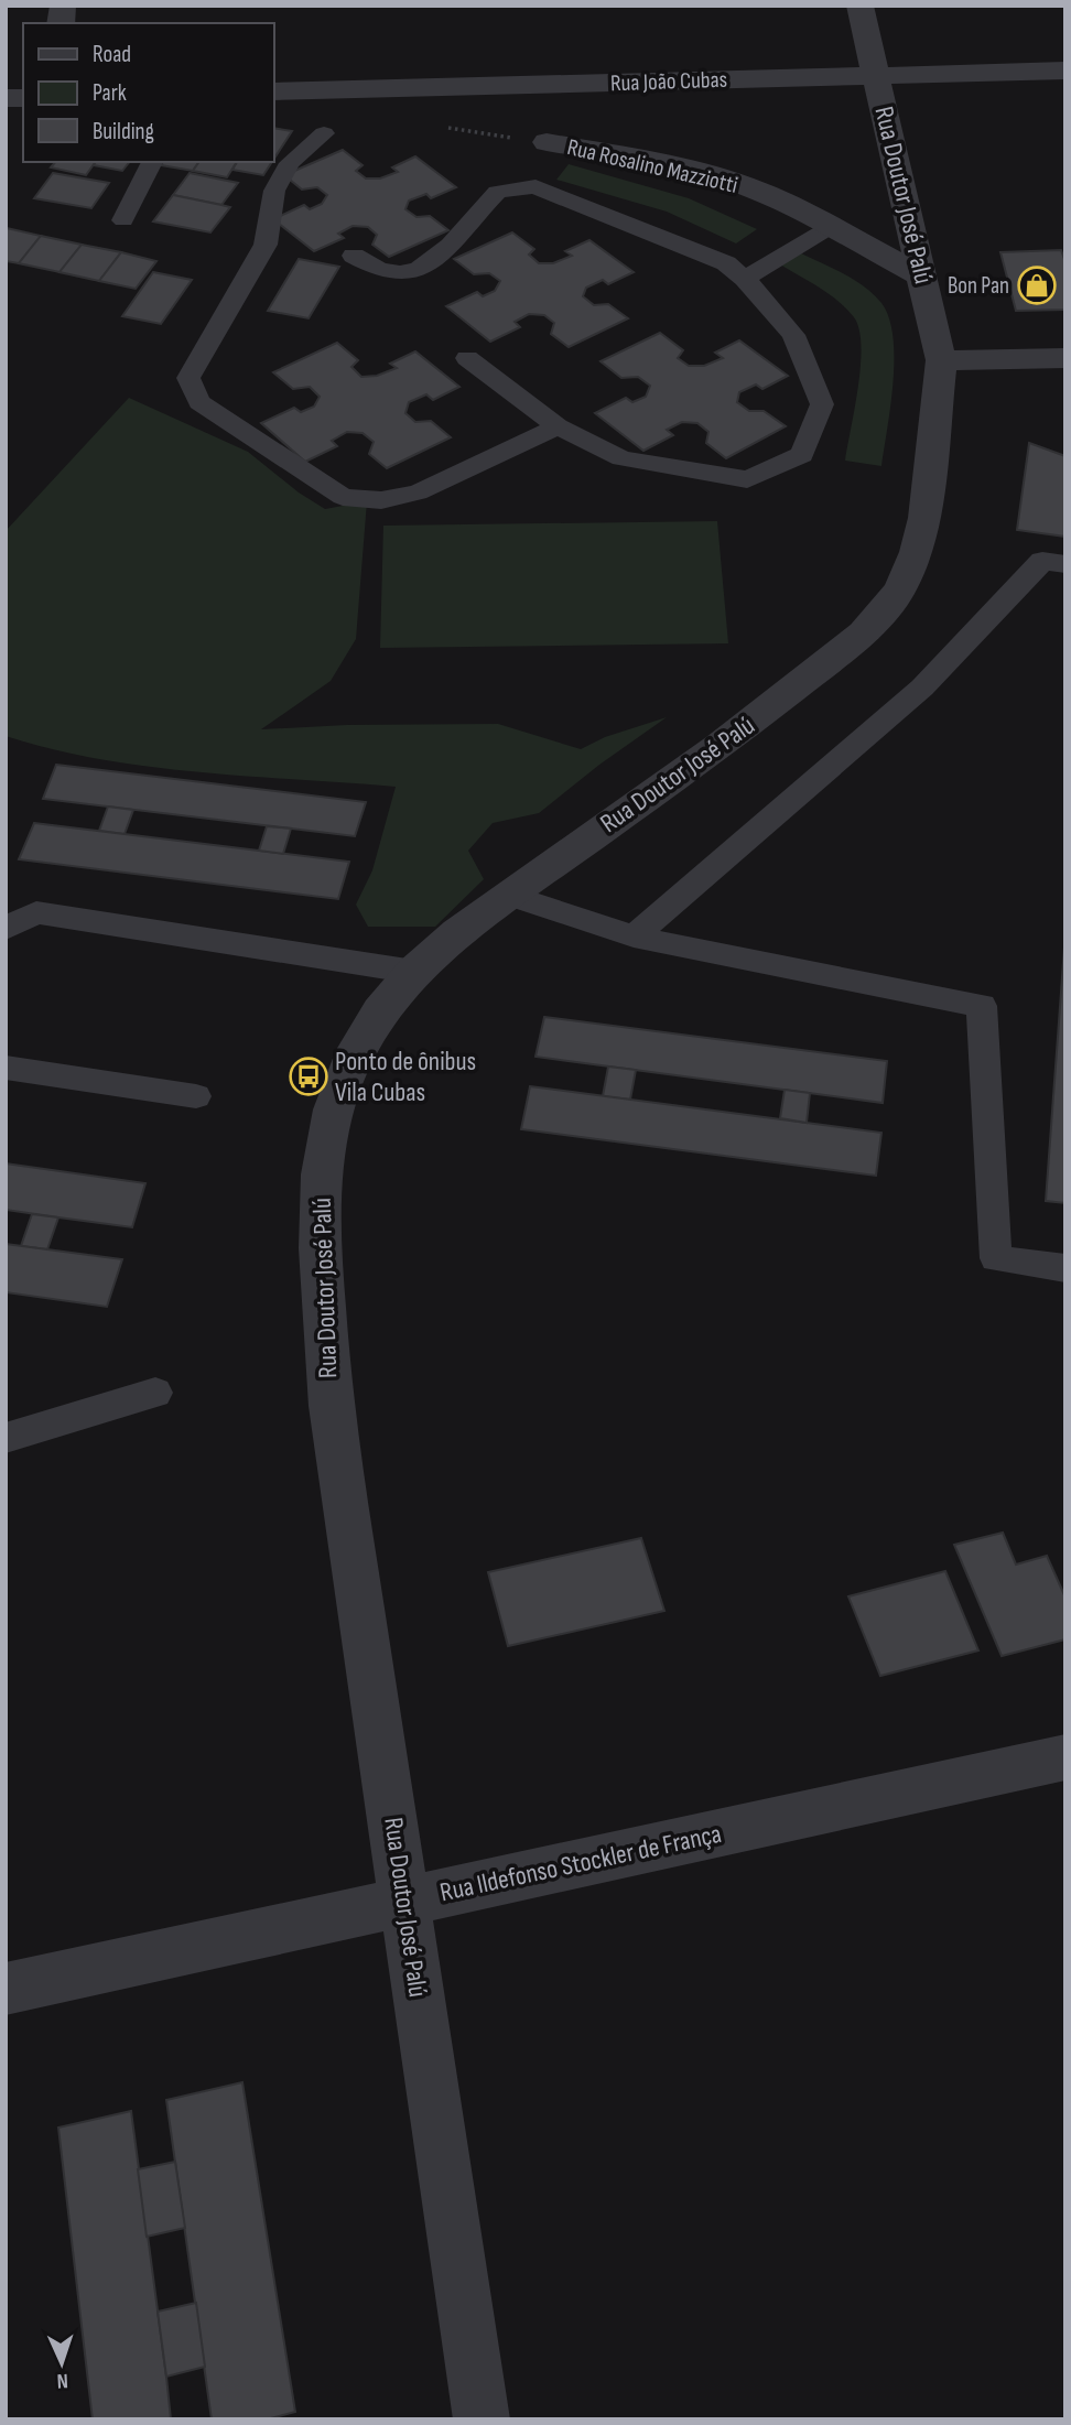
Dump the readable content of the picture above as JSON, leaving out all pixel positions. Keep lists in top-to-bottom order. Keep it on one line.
{"streets":{"street":["Rua João Cubas","Rua Rosalino Mazziotti","Rua Doutor José Palú","Rua Ildefonso Stockler de França"]},"crossings":[["Rua João Cubas","Rua Doutor José Palú"],["Rua Rosalino Mazziotti","Rua Doutor José Palú"],["Rua Doutor José Palú","Rua Ildefonso Stockler de França"]],"places":{"shop":["Bon Pan"],"bus stop":["Ponto de ônibus Vila Cubas"]},"legend":["Road","Park","Building"],"north":"bottom"}
